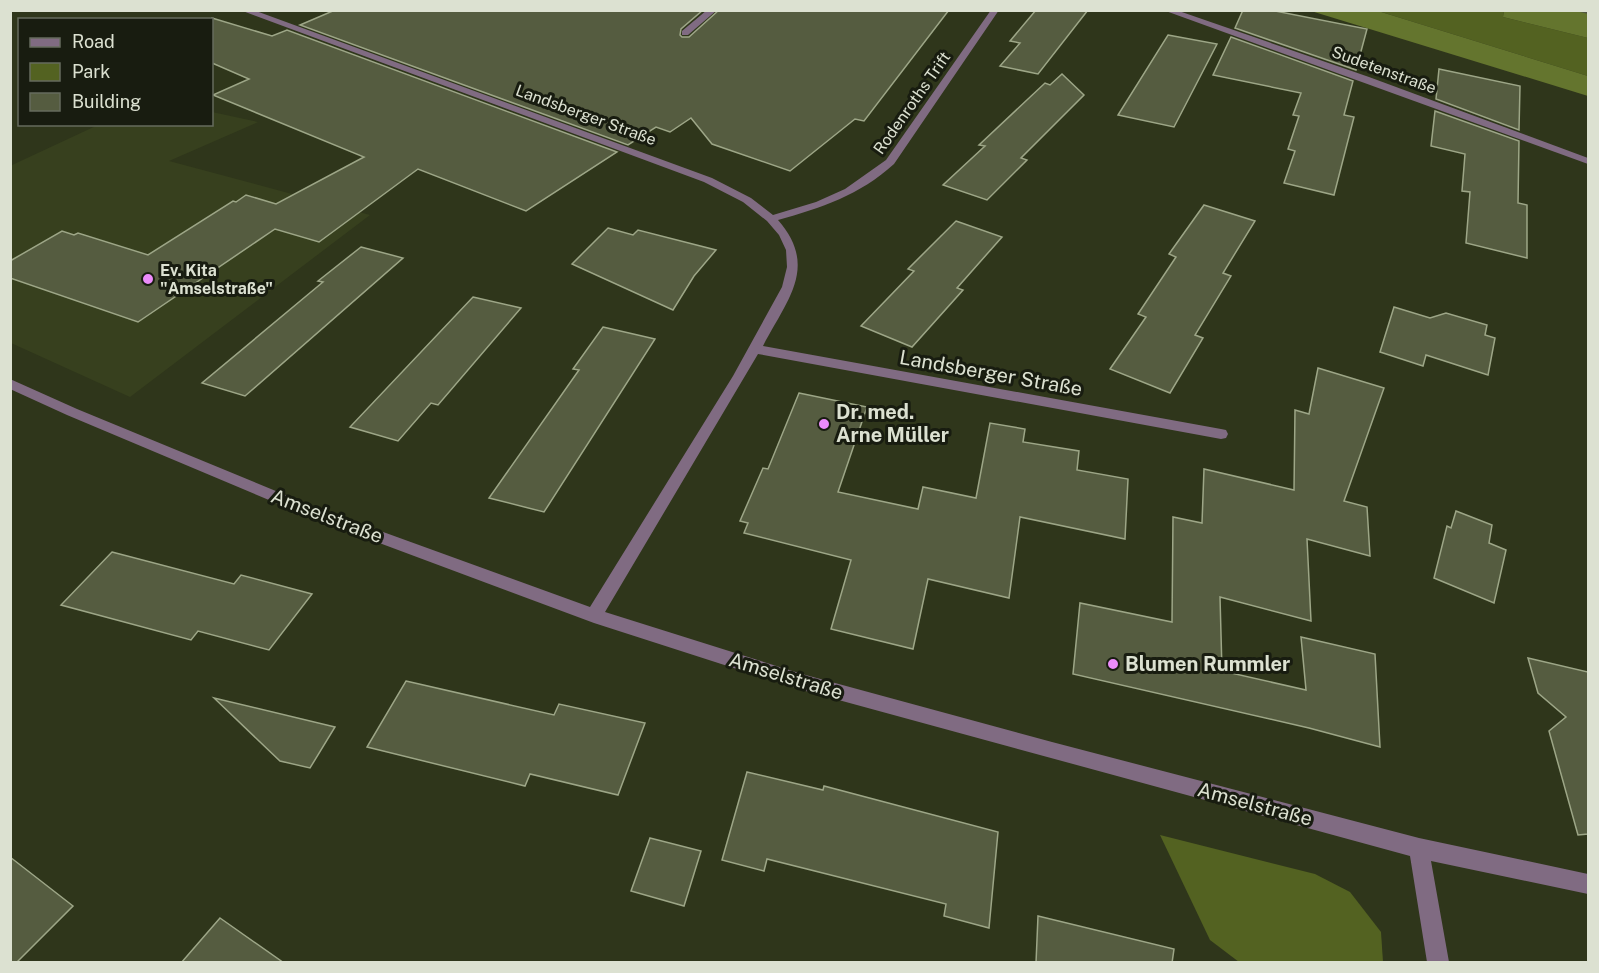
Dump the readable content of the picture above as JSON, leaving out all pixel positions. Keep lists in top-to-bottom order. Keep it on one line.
{"streets":{"street":["Sudetenstraße","Rodenroths Trift","Landsberger Straße","Amselstraße"]},"crossings":[["Rodenroths Trift","Landsberger Straße"],["Landsberger Straße","Amselstraße"]],"places":["Ev. Kita \"Amselstraße\"","Dr. med. Arne Müller","Blumen Rummler"],"legend":["Road","Park","Building"]}
